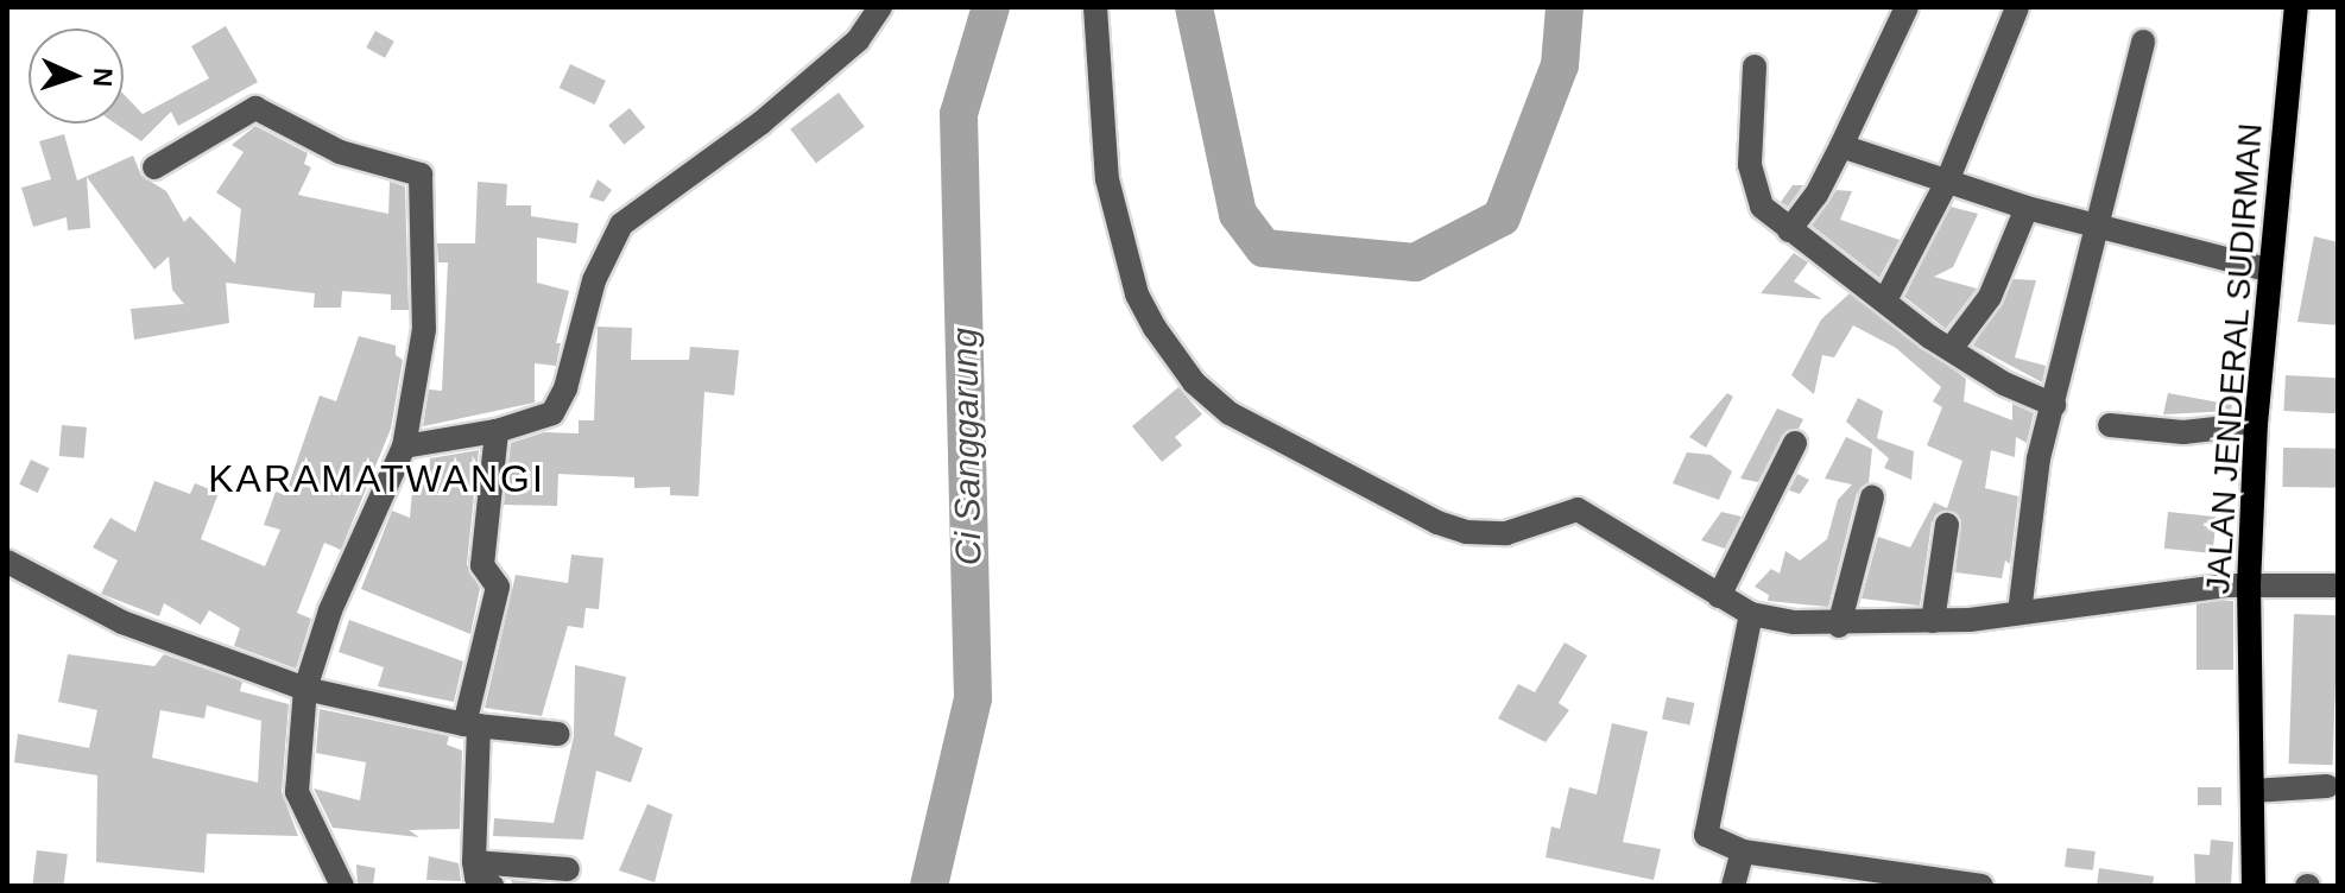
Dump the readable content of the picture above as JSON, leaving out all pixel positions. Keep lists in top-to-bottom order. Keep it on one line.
{"streets":{"main road":["JALAN JENDERAL SUDIRMAN"]},"districts":["KARAMATWANGI"],"water":["Ci Sanggarung"],"north":"right"}
